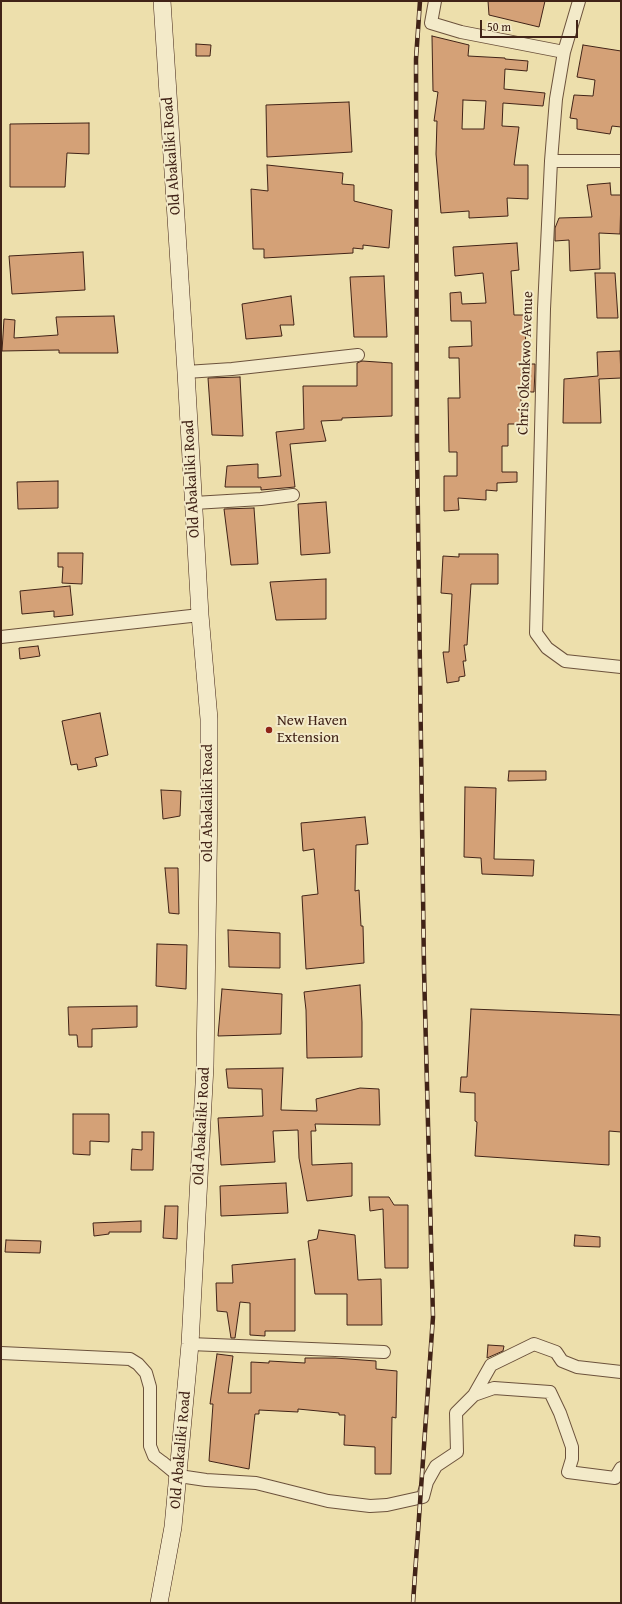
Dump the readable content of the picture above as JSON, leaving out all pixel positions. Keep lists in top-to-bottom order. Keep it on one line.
{"streets":{"main road":["Old Abakaliki Road"],"street":["Chris Okonkwo Avenue"]},"places":["New Haven Extension"],"scale_bar":"50 m"}
